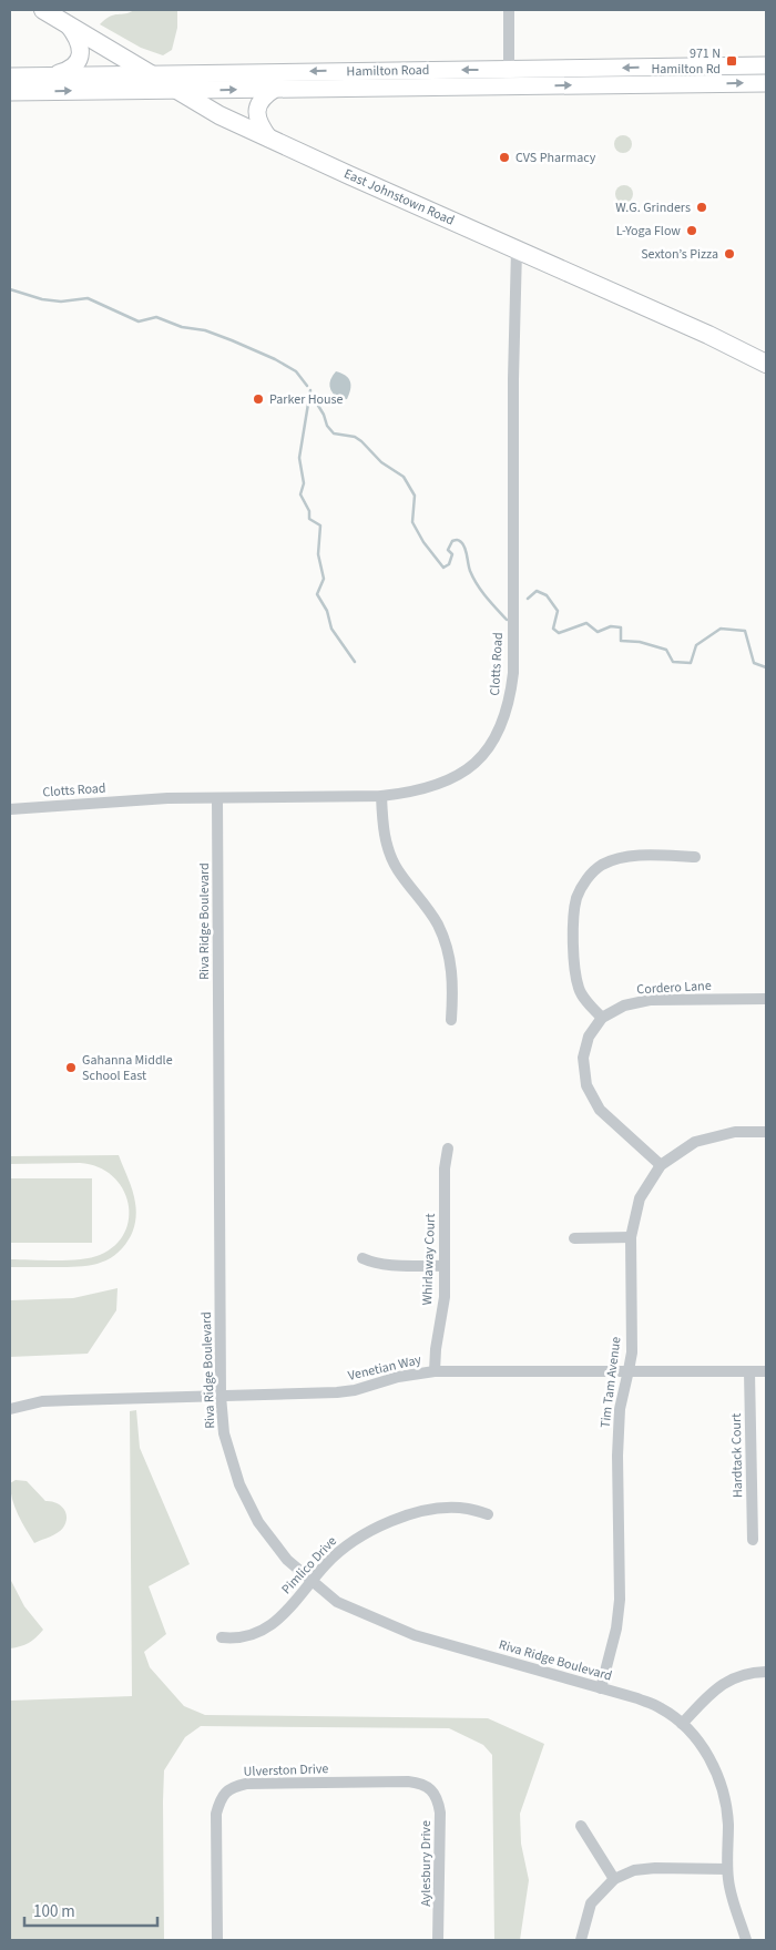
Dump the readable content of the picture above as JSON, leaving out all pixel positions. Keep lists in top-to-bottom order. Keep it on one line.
{"streets":{"highway":["East Johnstown Road"],"main road":["Hamilton Road"],"street":["Clotts Road","Riva Ridge Boulevard","Cordero Lane","Whirlaway Court","Venetian Way","Tim Tam Avenue","Hardtack Court","Pimlico Drive","Ulverston Drive","Aylesbury Drive"]},"crossings":[["Hamilton Road","East Johnstown Road"],["East Johnstown Road","Clotts Road"],["Clotts Road","Riva Ridge Boulevard"],["Riva Ridge Boulevard","Venetian Way"],["Riva Ridge Boulevard","Tim Tam Avenue"],["Riva Ridge Boulevard","Pimlico Drive"],["Whirlaway Court","Venetian Way"],["Venetian Way","Tim Tam Avenue"],["Venetian Way","Hardtack Court"],["Ulverston Drive","Aylesbury Drive"]],"places":{"transit":["971 N Hamilton Rd"],"other":["CVS Pharmacy","W.G. Grinders","L-Yoga Flow","Sexton’s Pizza","Parker House","Gahanna Middle School East"]},"scale_bar":"100 m"}
